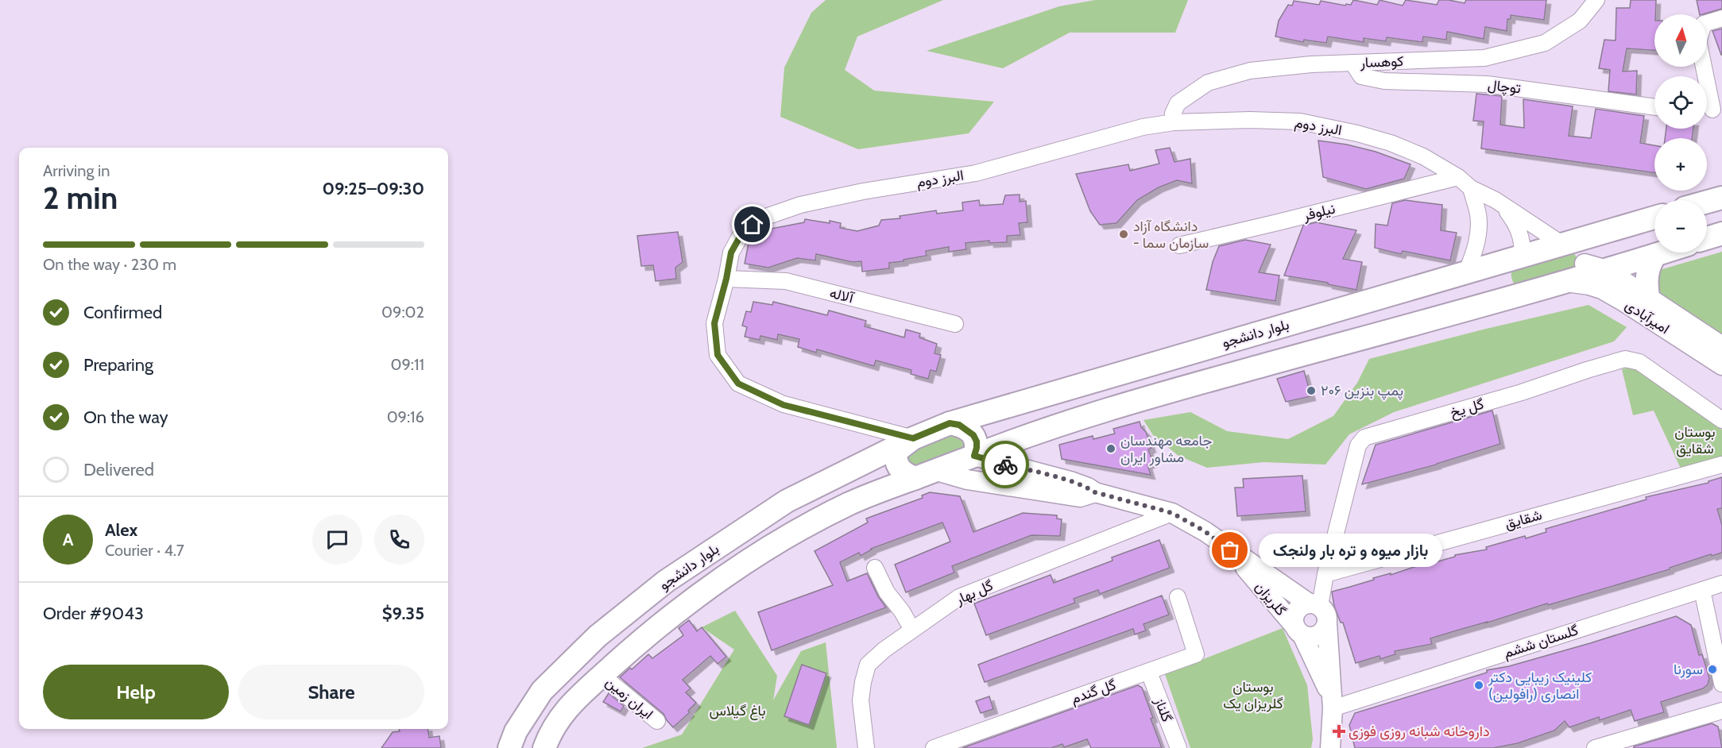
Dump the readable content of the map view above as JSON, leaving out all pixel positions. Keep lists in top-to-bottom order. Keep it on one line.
{"streets":{"main road":["بلوار دانشجو"],"street":["کوهسار","توچال","البرز دوم","نیلوفر","آلاله","امیرآبادی","گل یخ","شقایق","گل بهار","گلریزان","گلستان ششم","گل گندم","ایران زمین","گلناز"]},"crossings":[["کوهسار","توچال"],["کوهسار","البرز دوم"],["البرز دوم","نیلوفر"],["البرز دوم","آلاله"],["البرز دوم","بلوار دانشجو"],["بلوار دانشجو","گلریزان"],["بلوار دانشجو","ایران زمین"],["گل یخ","شقایق"],["گل یخ","گلریزان"],["گل بهار","گلریزان"],["گلریزان","گلستان ششم"],["گل گندم","گلناز"]],"parks":["بوستان شقایق","بوستان گلریزان یک","باغ گیلاس"],"places":{"other":["دانشگاه آزاد - سازمان سما","پمپ بنزین ۲۰۶","جامعه مهندسان مشاور ایران","بازار میوه و تره بار ولنجک","سورنا","کلینیک زیبایی دکتر انصاری (رافولین)"],"health":["داروخانه شبانه روزی فوزی"]},"north":"top","page":{"map_buttons":["+","−"],"heading":["2 min","Arriving in","09:25–09:30"],"panel":["Alex","Courier · 4.7","Order #9043","$9.35"],"bar":"On the way · 230 m","list":[["Confirmed","09:02"],["Preparing","09:11"],["On the way","09:16"],"Delivered"],"round":"A","bubble":"بازار میوه و تره بار ولنجک","buttons":["Help","Share"]}}
